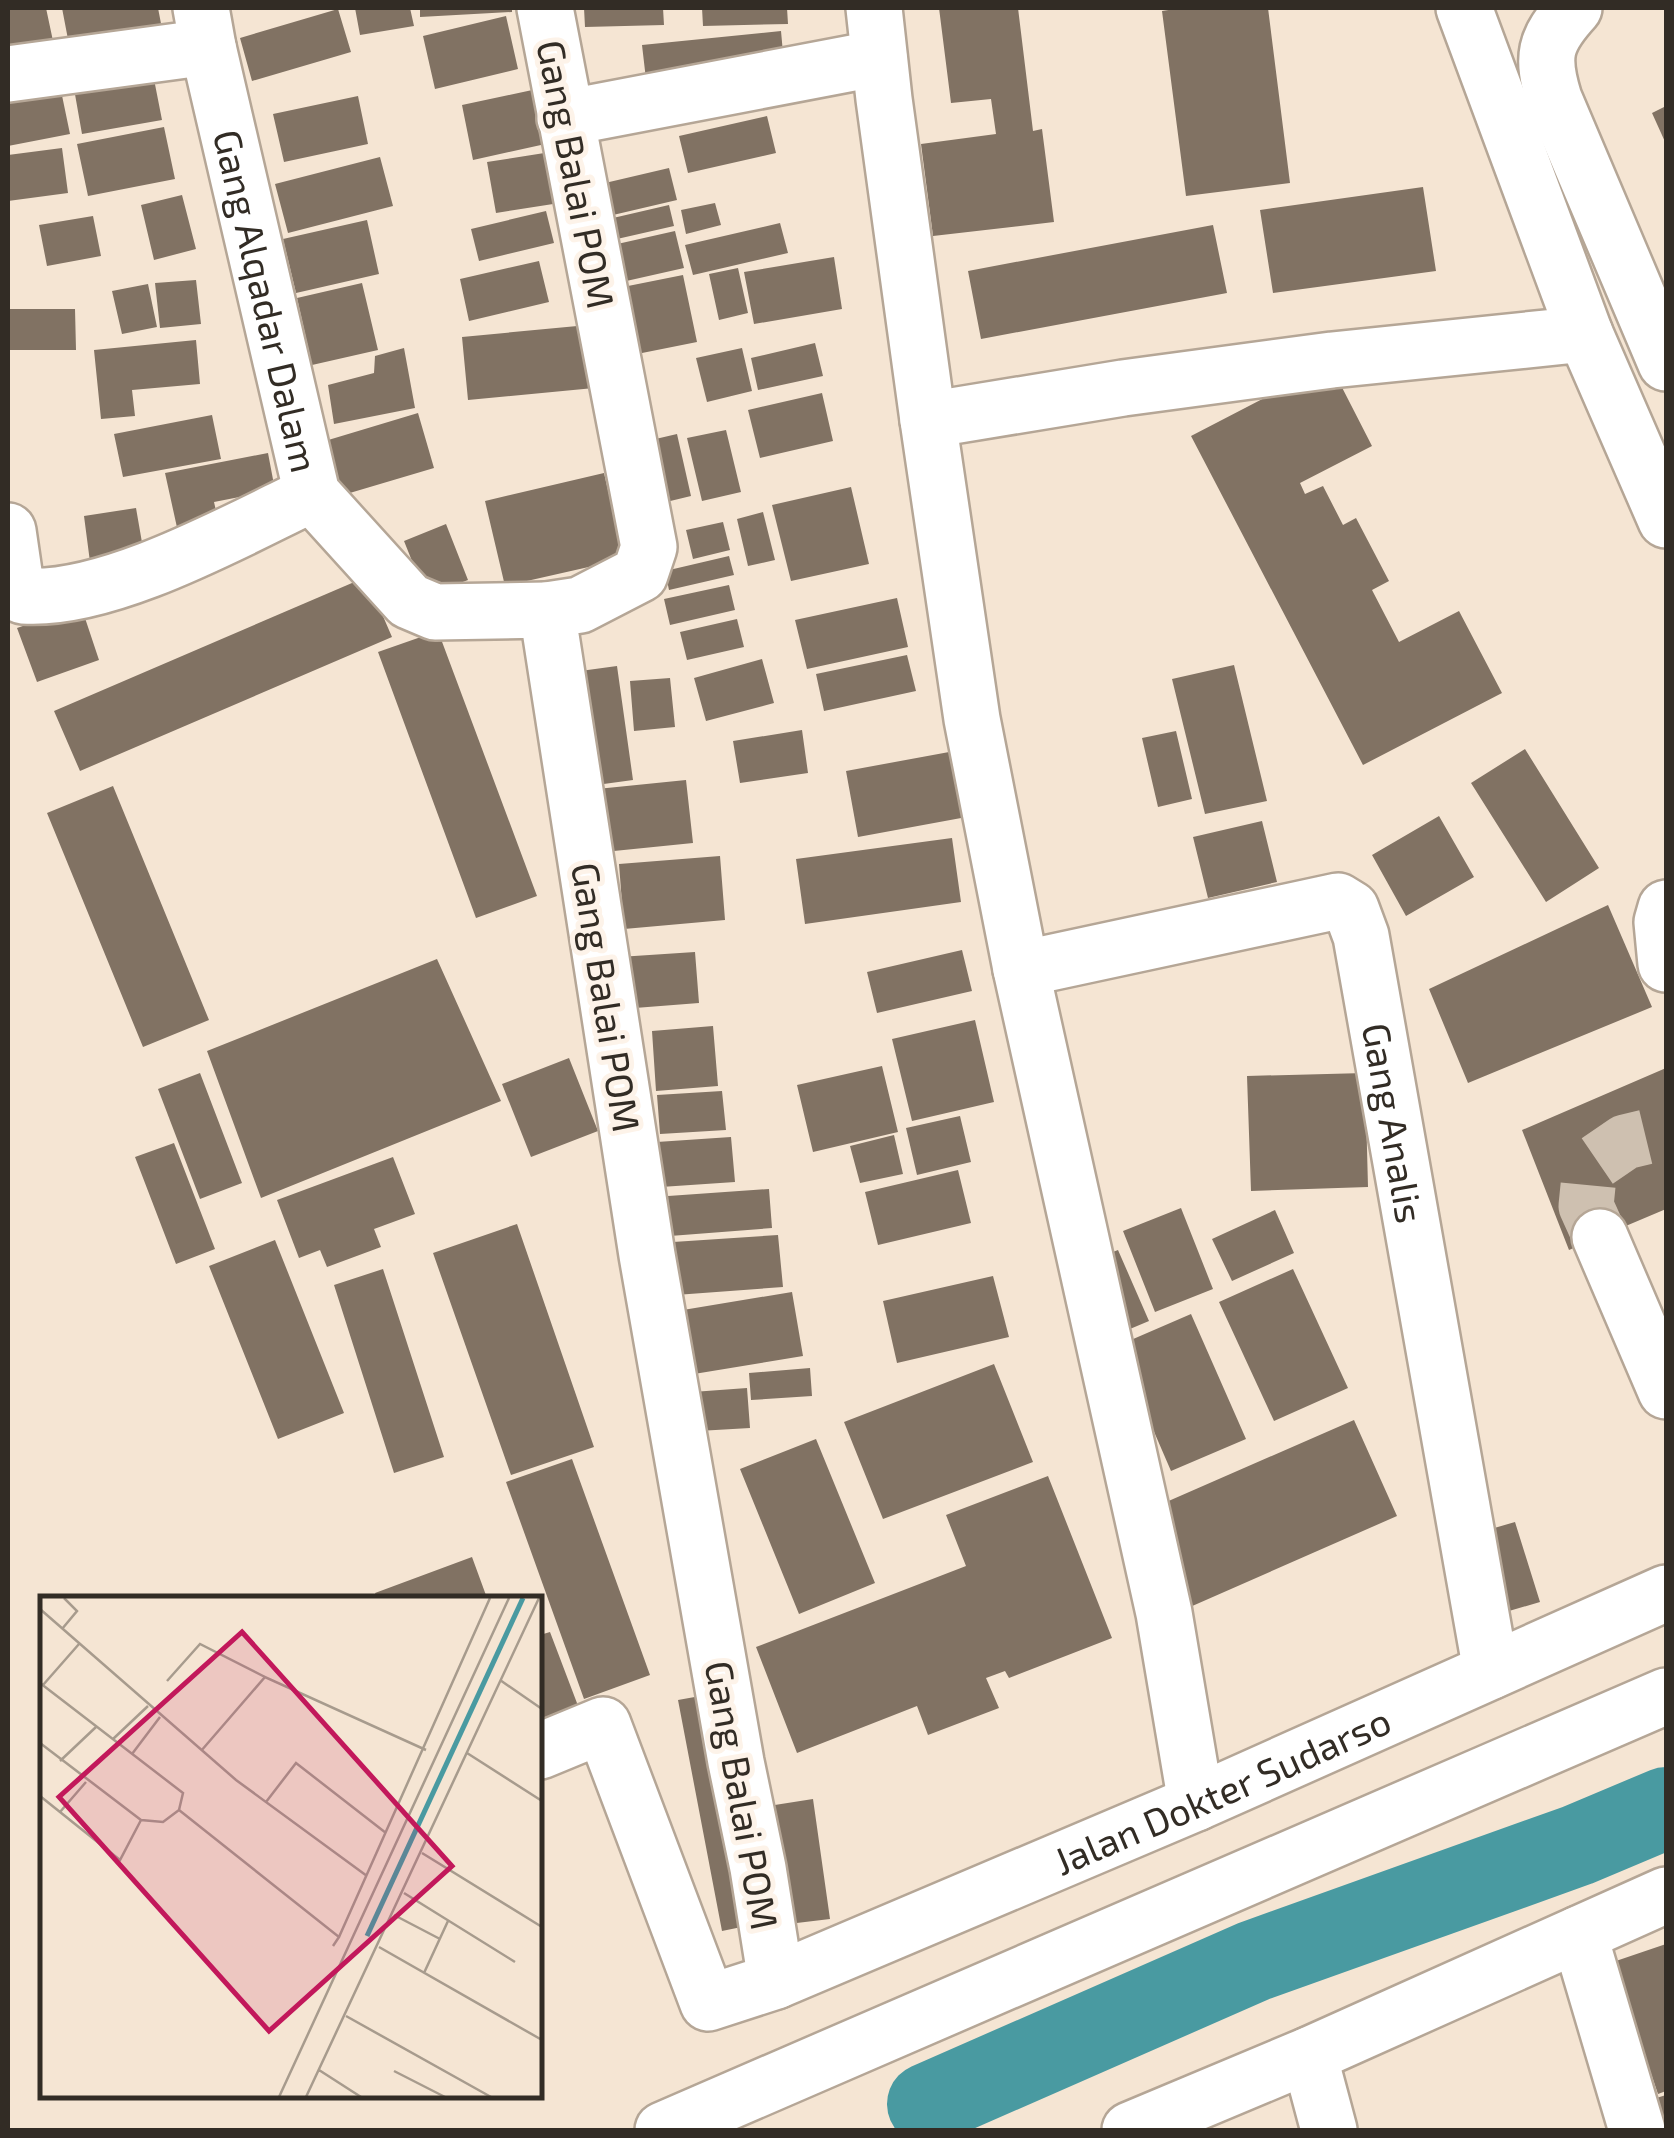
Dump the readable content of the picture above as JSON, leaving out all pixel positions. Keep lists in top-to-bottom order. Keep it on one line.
{"streets":{"street":["Gang Balai POM","Gang Alqadar Dalam","Gang Analis","Jalan Dokter Sudarso"]},"crossings":[["Gang Balai POM","Gang Alqadar Dalam"],["Gang Balai POM","Jalan Dokter Sudarso"],["Gang Analis","Jalan Dokter Sudarso"]]}
